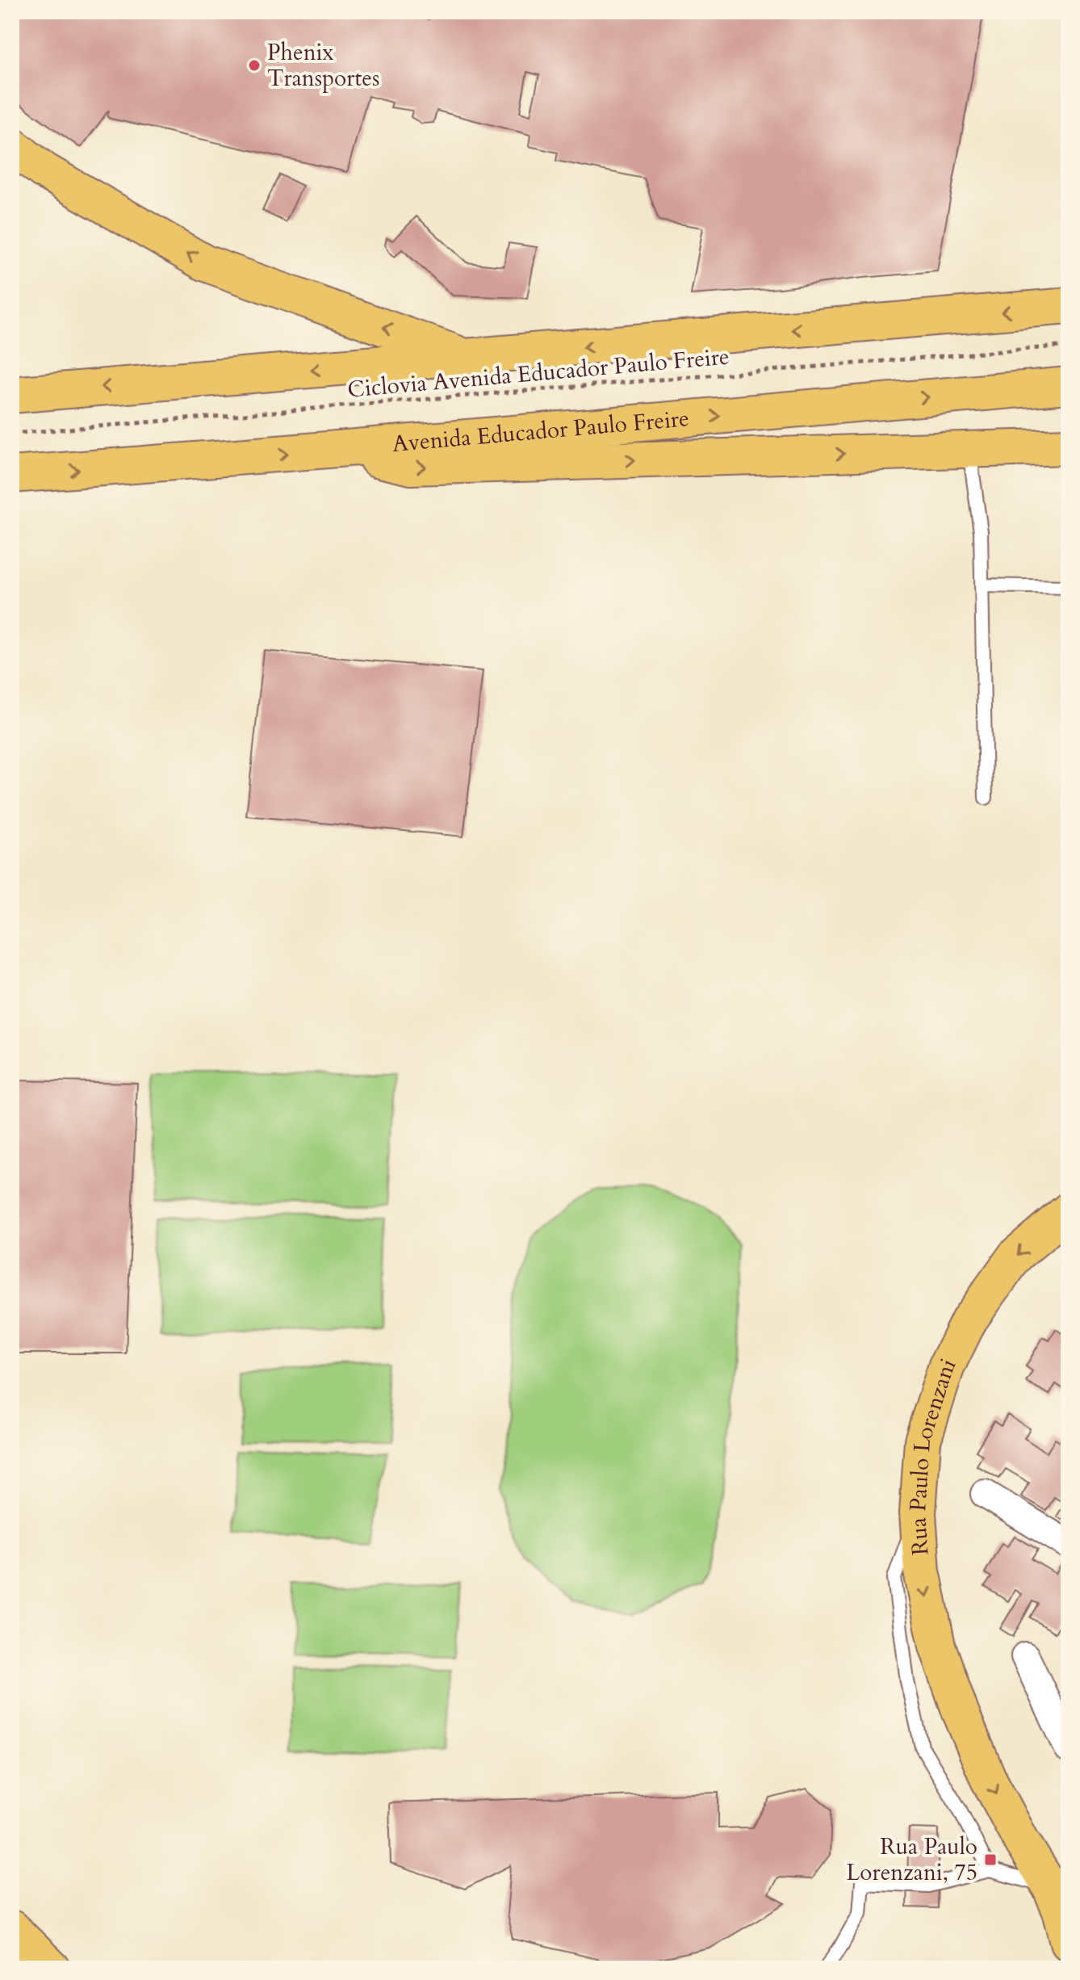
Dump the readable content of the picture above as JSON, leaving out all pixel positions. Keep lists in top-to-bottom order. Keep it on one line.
{"streets":{"main road":["Avenida Educador Paulo Freire","Rua Paulo Lorenzani"],"path":["Ciclovia Avenida Educador Paulo Freire"]},"one_way":["Rua Paulo Lorenzani"],"places":{"other":["Phenix Transportes"],"transit":["Rua Paulo Lorenzani, 75"]}}
